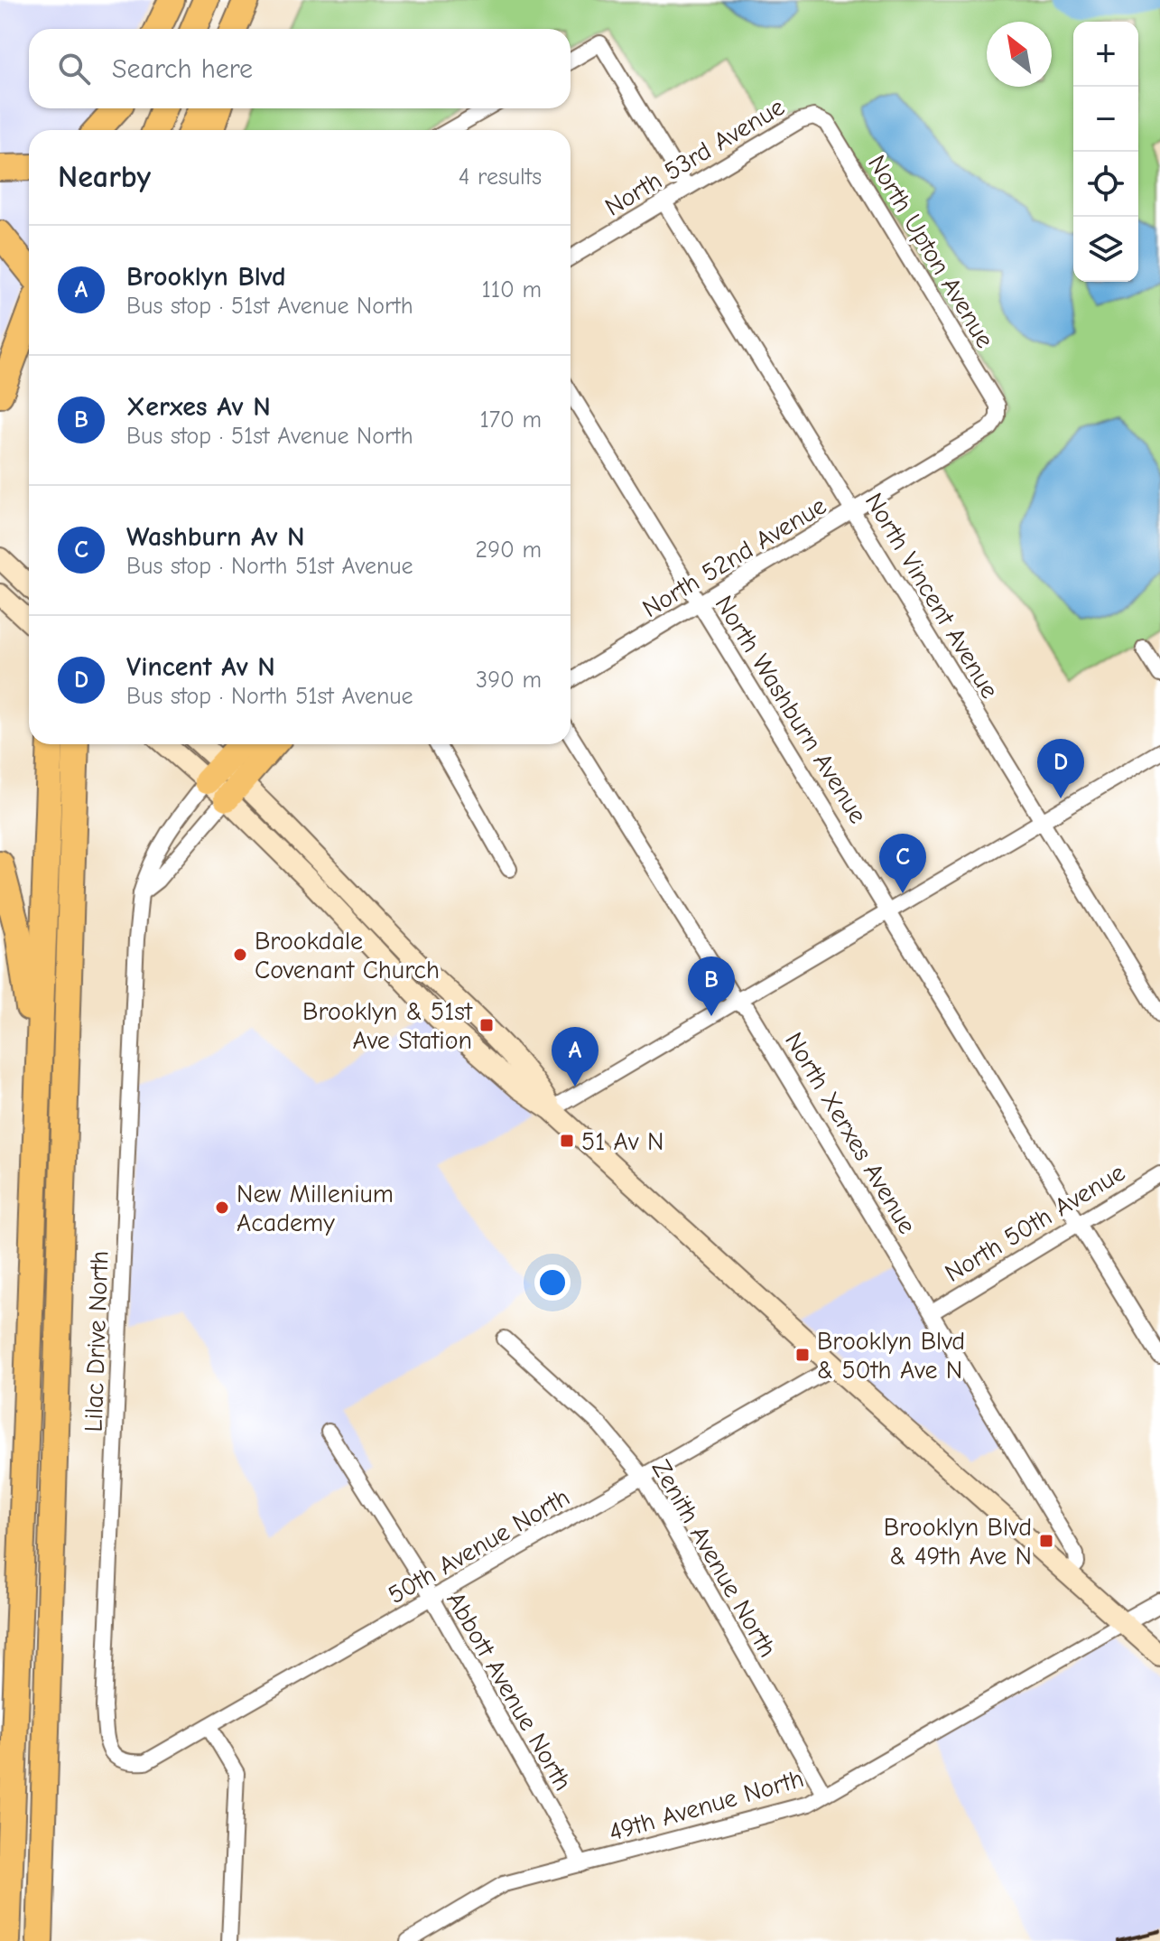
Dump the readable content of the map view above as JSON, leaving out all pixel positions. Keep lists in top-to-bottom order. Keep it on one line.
{"streets":{"street":["North 53rd Avenue","North Upton Avenue","North 52nd Avenue","North Vincent Avenue","North Washburn Avenue","North Xerxes Avenue","North 50th Avenue","Lilac Drive North","50th Avenue North","Zenith Avenue North","Abbott Avenue North","49th Avenue North"]},"crossings":[["North 53rd Avenue","North Upton Avenue"],["North 53rd Avenue","North Vincent Avenue"],["North Upton Avenue","North 52nd Avenue"],["North 52nd Avenue","North Vincent Avenue"],["North 52nd Avenue","North Washburn Avenue"],["North Washburn Avenue","North 50th Avenue"],["North Xerxes Avenue","North 50th Avenue"],["Lilac Drive North","50th Avenue North"],["50th Avenue North","Zenith Avenue North"],["50th Avenue North","Abbott Avenue North"],["Zenith Avenue North","49th Avenue North"],["Abbott Avenue North","49th Avenue North"]],"places":{"other":["Brookdale Covenant Church","New Millenium Academy"],"transit":["Brooklyn & 51st Ave Station","51 Av N","Brooklyn Blvd & 50th Ave N","Brooklyn Blvd & 49th Ave N"]},"north":"top left","page":{"map_buttons":["+","−"],"search":"Search here","heading":["Nearby","4 results"],"list":[{"mark":"A","name":"Brooklyn Blvd","note":"Bus stop · 51st Avenue North","value":"110 m"},{"mark":"B","name":"Xerxes Av N","note":"Bus stop · 51st Avenue North","value":"170 m"},{"mark":"C","name":"Washburn Av N","note":"Bus stop · North 51st Avenue","value":"290 m"},{"mark":"D","name":"Vincent Av N","note":"Bus stop · North 51st Avenue","value":"390 m"}],"pins":["D","C","B","A"]}}
